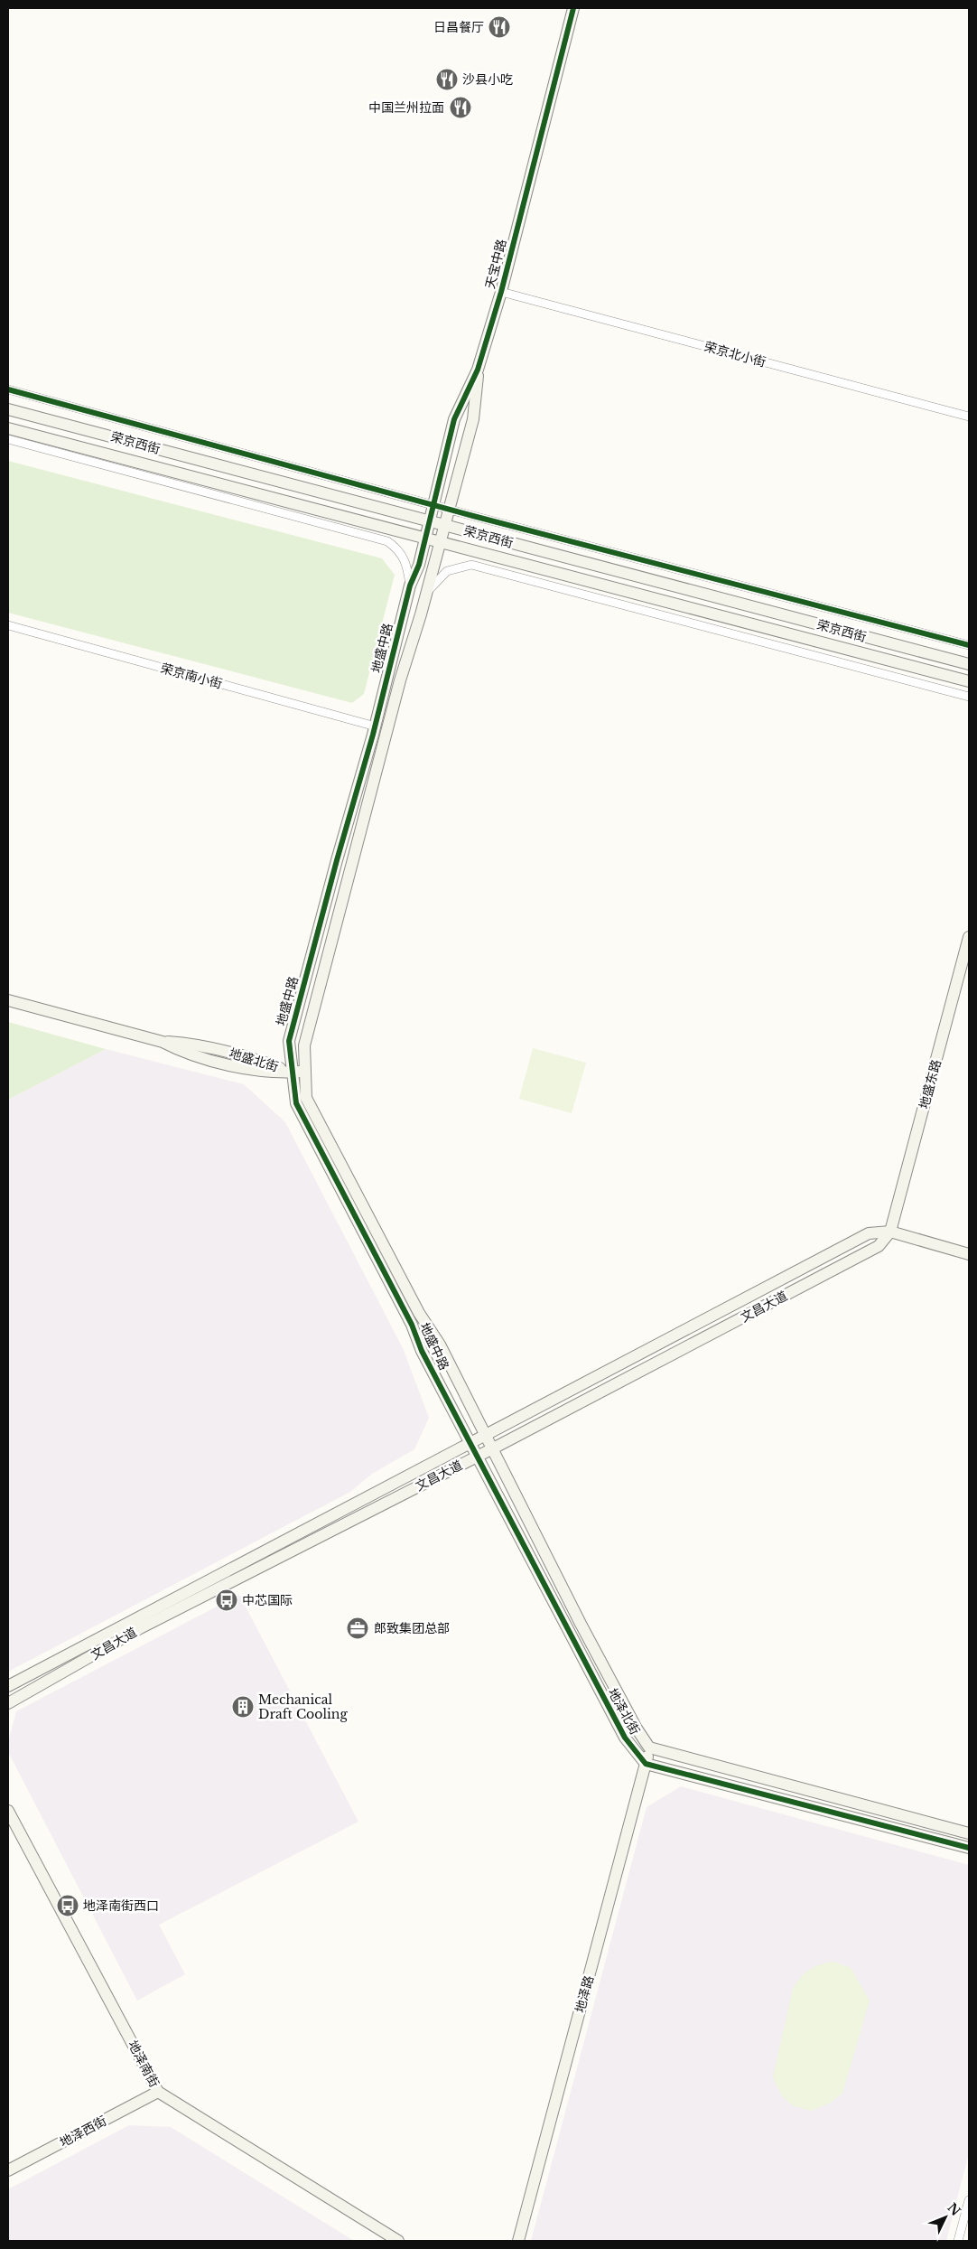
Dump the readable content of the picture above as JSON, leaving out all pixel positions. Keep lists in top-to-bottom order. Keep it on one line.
{"streets":{"street":["天宝中路","荣京北小街","荣京西街","地盛中路","荣京南小街","地盛北街","地盛东路","文昌大道","地泽北街","地泽路","地泽南街","地泽西街"]},"crossings":[["天宝中路","荣京北小街"],["天宝中路","荣京西街"],["天宝中路","地盛中路"],["荣京西街","地盛中路"],["地盛中路","荣京南小街"],["地盛中路","地盛北街"],["地盛中路","文昌大道"],["地盛中路","地泽北街"],["地盛东路","文昌大道"],["文昌大道","地泽北街"],["地泽北街","地泽路"],["地泽南街","地泽西街"]],"places":{"restaurant":["日昌餐厅","沙县小吃","中国兰州拉面"],"bus stop":["中芯国际","地泽南街西口"],"office":["郎致集团总部"],"building":["Mechanical Draft Cooling"]},"north":"top right"}
